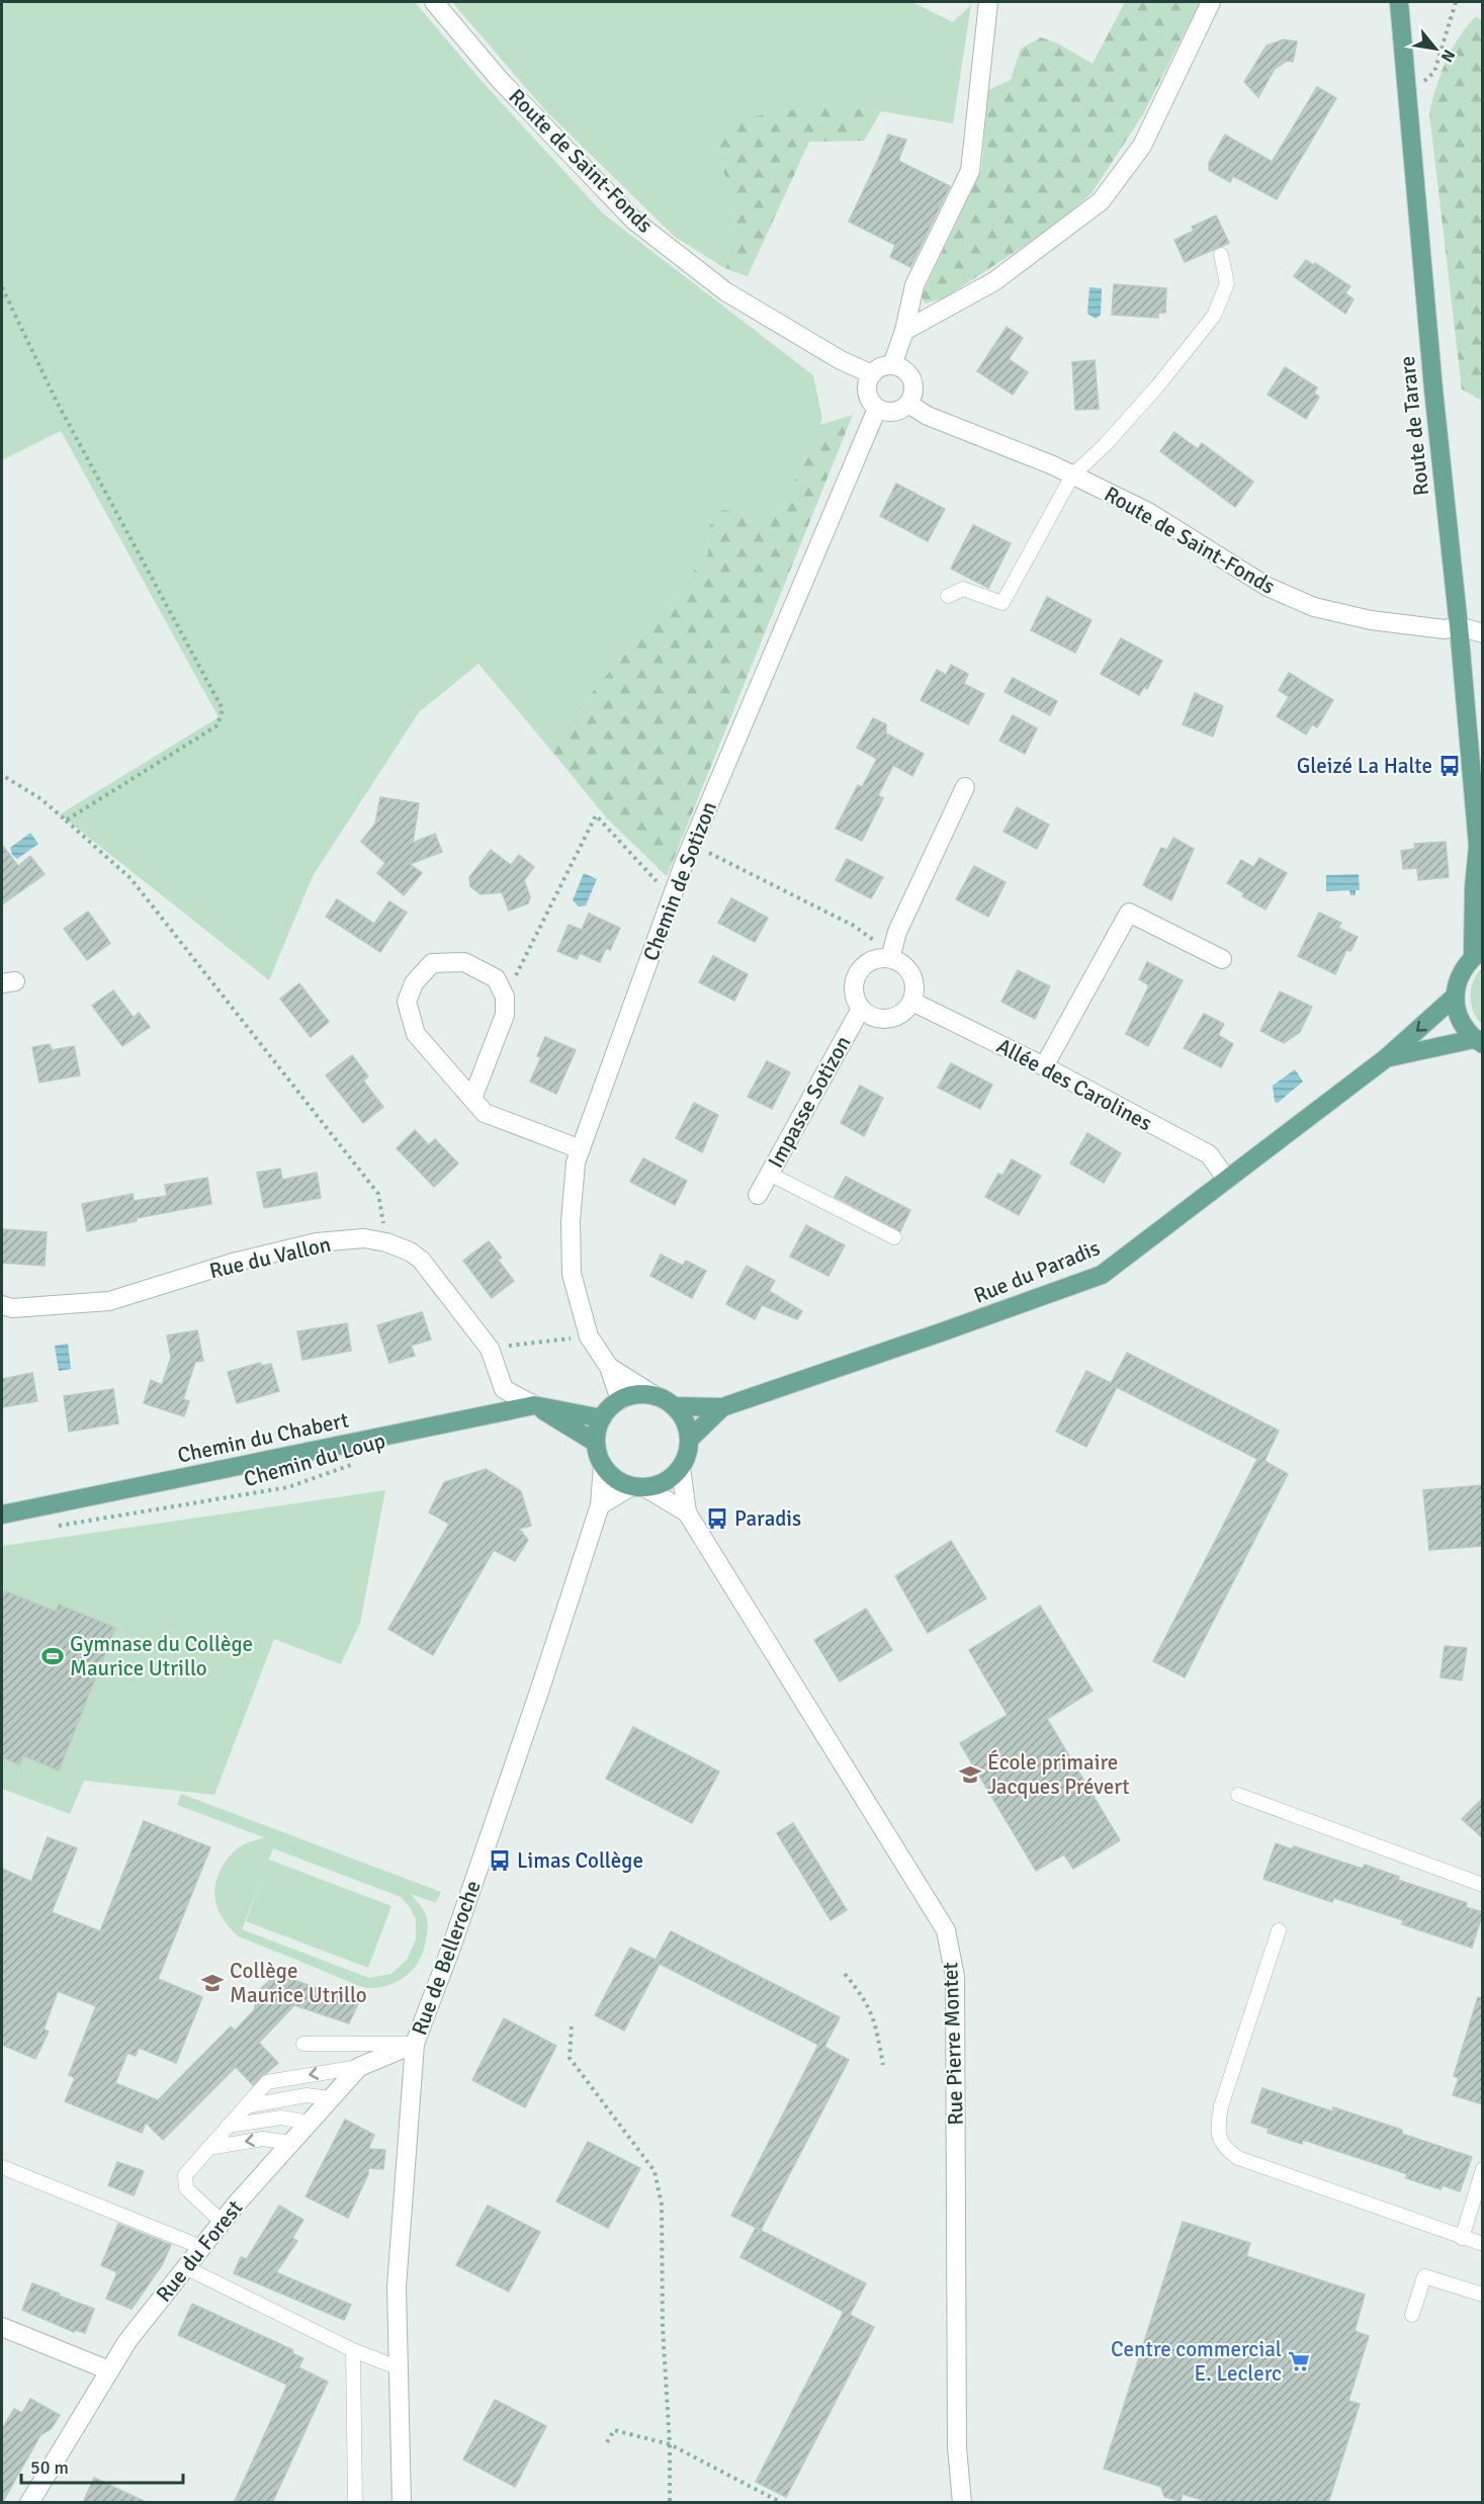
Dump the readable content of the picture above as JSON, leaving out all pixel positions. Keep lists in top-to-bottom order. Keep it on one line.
{"streets":{"main road":["Route de Tarare","Rue du Paradis","Chemin du Chabert"],"street":["Route de Saint-Fonds","Chemin de Sotizon","Allée des Carolines","Impasse Sotizon","Rue du Vallon","Rue de Belleroche","Rue Pierre Montet","Rue du Forest"],"path":["Chemin du Loup"]},"crossings":[["Route de Saint-Fonds","Route de Tarare"],["Route de Saint-Fonds","Chemin de Sotizon"],["Chemin de Sotizon","Rue du Paradis"],["Chemin de Sotizon","Chemin du Chabert"],["Chemin de Sotizon","Rue de Belleroche"],["Chemin de Sotizon","Rue Pierre Montet"],["Allée des Carolines","Impasse Sotizon"],["Allée des Carolines","Rue du Paradis"],["Rue du Vallon","Chemin du Chabert"],["Rue du Paradis","Chemin du Chabert"],["Rue du Paradis","Rue de Belleroche"],["Rue du Paradis","Rue Pierre Montet"],["Chemin du Chabert","Rue de Belleroche"],["Chemin du Chabert","Rue Pierre Montet"],["Rue de Belleroche","Rue Pierre Montet"],["Rue de Belleroche","Rue du Forest"]],"places":{"bus stop":["Gleizé La Halte","Paradis","Limas Collège"],"sports":["Gymnase du Collège Maurice Utrillo"],"school or university":["École primaire Jacques Prévert","Collège Maurice Utrillo"],"supermarket":["Centre commercial E. Leclerc"]},"scale_bar":"50 m","north":"bottom right"}
